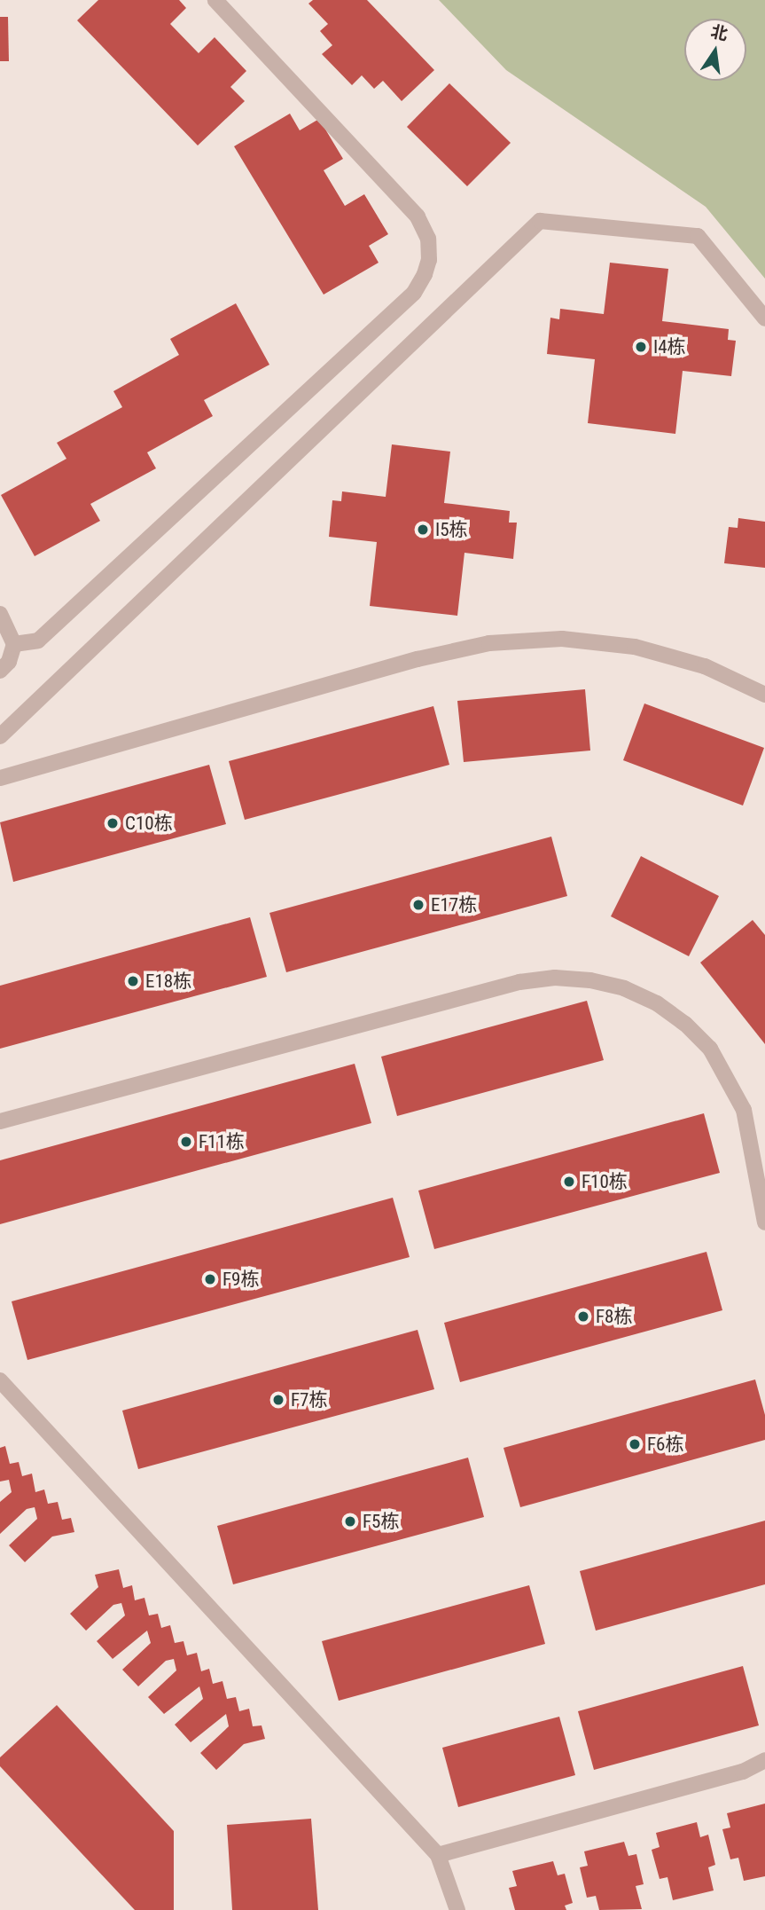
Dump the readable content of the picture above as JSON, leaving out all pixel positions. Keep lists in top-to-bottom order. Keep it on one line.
{"places":["I4栋","I5栋","C10栋","E17栋","E18栋","F11栋","F10栋","F9栋","F8栋","F7栋","F6栋","F5栋"],"north":"top"}
